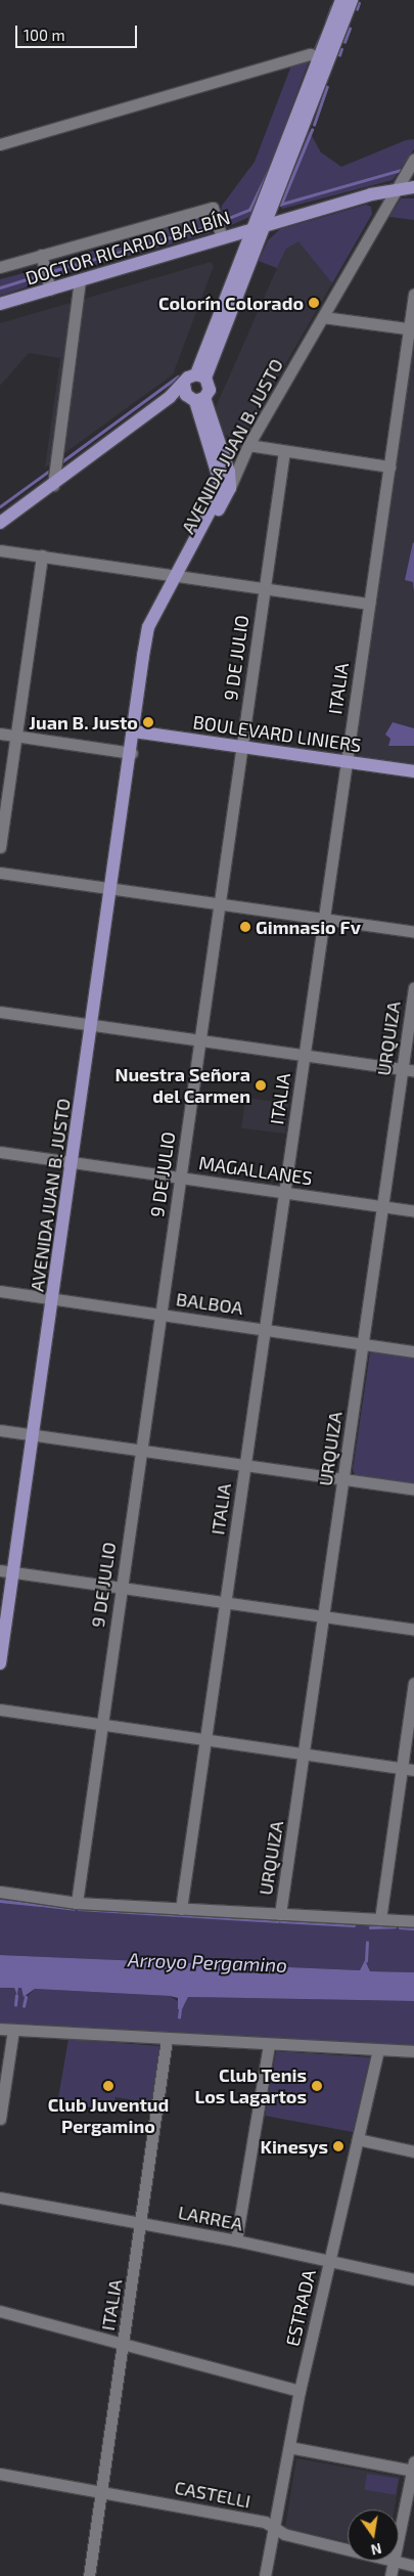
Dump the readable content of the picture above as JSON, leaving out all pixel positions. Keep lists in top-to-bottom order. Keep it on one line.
{"streets":{"main road":["DOCTOR RICARDO BALBÍN","AVENIDA JUAN B. JUSTO","BOULEVARD LINIERS"],"street":["9 DE JULIO","ITALIA","URQUIZA","MAGALLANES","BALBOA","LARREA","ESTRADA","CASTELLI"]},"crossings":[["DOCTOR RICARDO BALBÍN","AVENIDA JUAN B. JUSTO"],["AVENIDA JUAN B. JUSTO","BOULEVARD LINIERS"],["AVENIDA JUAN B. JUSTO","MAGALLANES"],["AVENIDA JUAN B. JUSTO","BALBOA"],["9 DE JULIO","BOULEVARD LINIERS"],["9 DE JULIO","MAGALLANES"],["9 DE JULIO","BALBOA"],["ITALIA","BOULEVARD LINIERS"],["ITALIA","MAGALLANES"],["ITALIA","BALBOA"],["ITALIA","LARREA"],["ITALIA","CASTELLI"],["URQUIZA","MAGALLANES"],["URQUIZA","BALBOA"],["LARREA","ESTRADA"],["ESTRADA","CASTELLI"]],"water":["Arroyo Pergamino"],"places":["Colorín Colorado","Juan B. Justo","Gimnasio Fv","Nuestra Señora del Carmen","Club Juventud Pergamino","Club Tenis Los Lagartos","Kinesys"],"scale_bar":"100 m","north":"bottom"}
